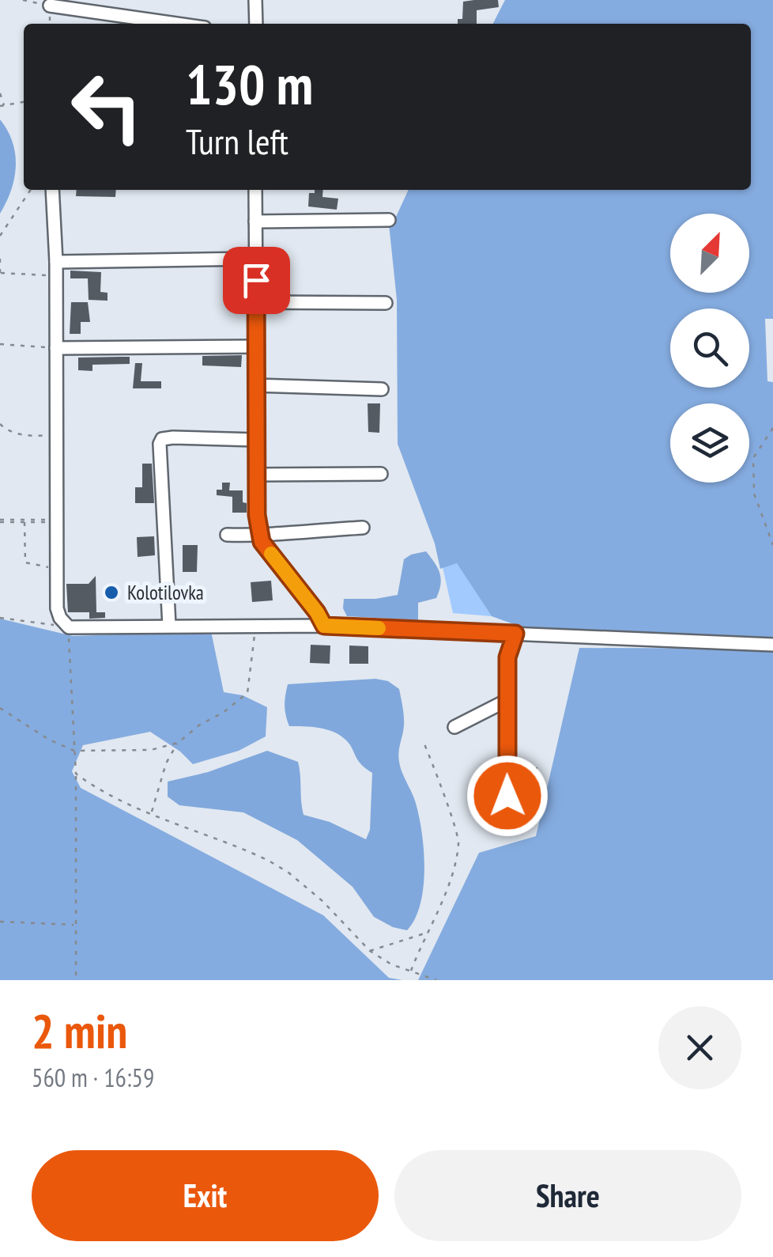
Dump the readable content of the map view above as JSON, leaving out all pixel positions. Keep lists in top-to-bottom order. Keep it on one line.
{"places":["Kolotilovka"],"north":"top right","page":{"turn":["130 m","Turn left"],"heading":["2 min","560 m · 16:59"],"buttons":["Exit","Share"]}}
